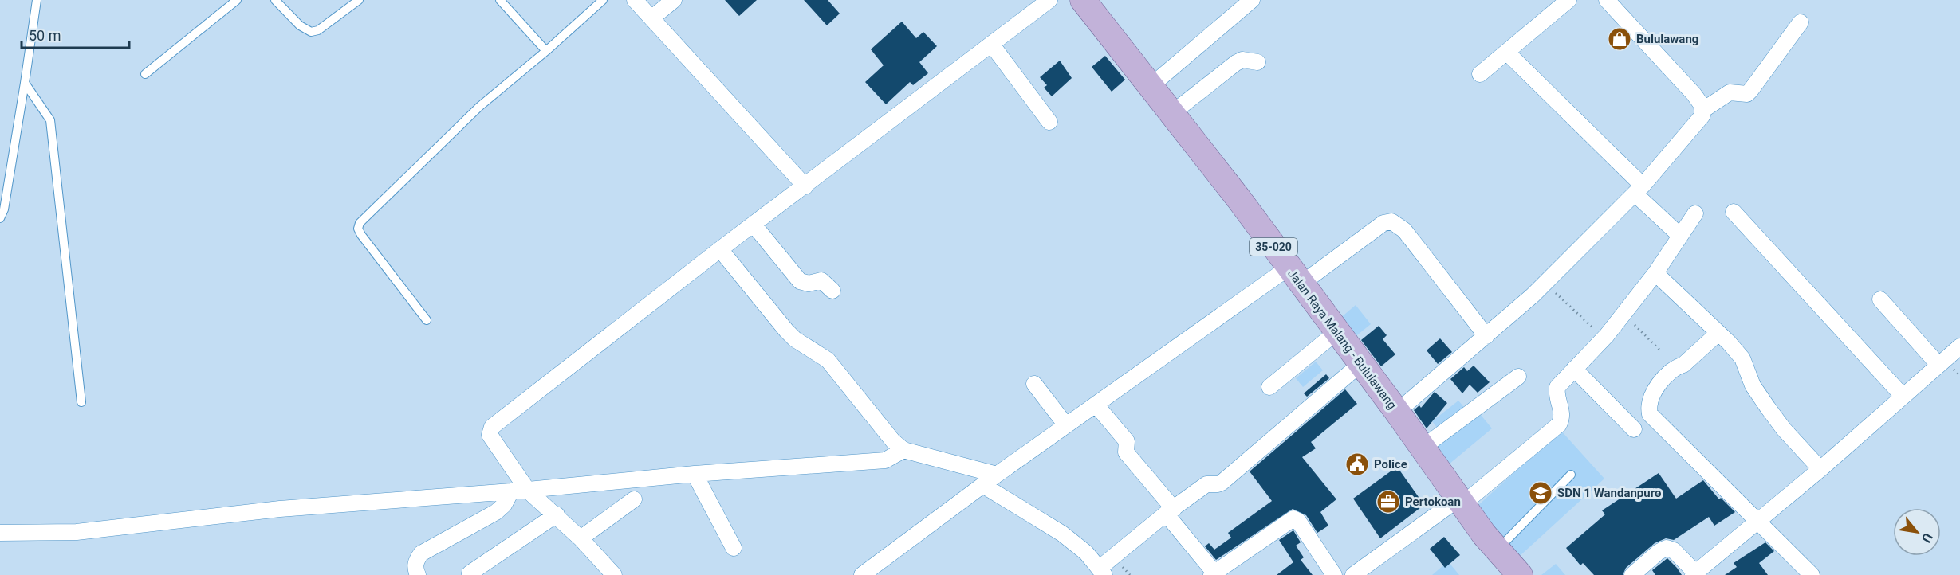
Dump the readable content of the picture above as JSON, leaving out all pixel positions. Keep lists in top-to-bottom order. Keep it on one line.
{"streets":{"main road":["35-020","Jalan Raya Malang - Bululawang"]},"crossings":[["35-020","Jalan Raya Malang - Bululawang"]],"places":{"shop":["Bululawang"],"public building":["Police"],"school or university":["SDN 1 Wandanpuro"],"office":["Pertokoan"]},"scale_bar":"50 m","north":"bottom right"}
